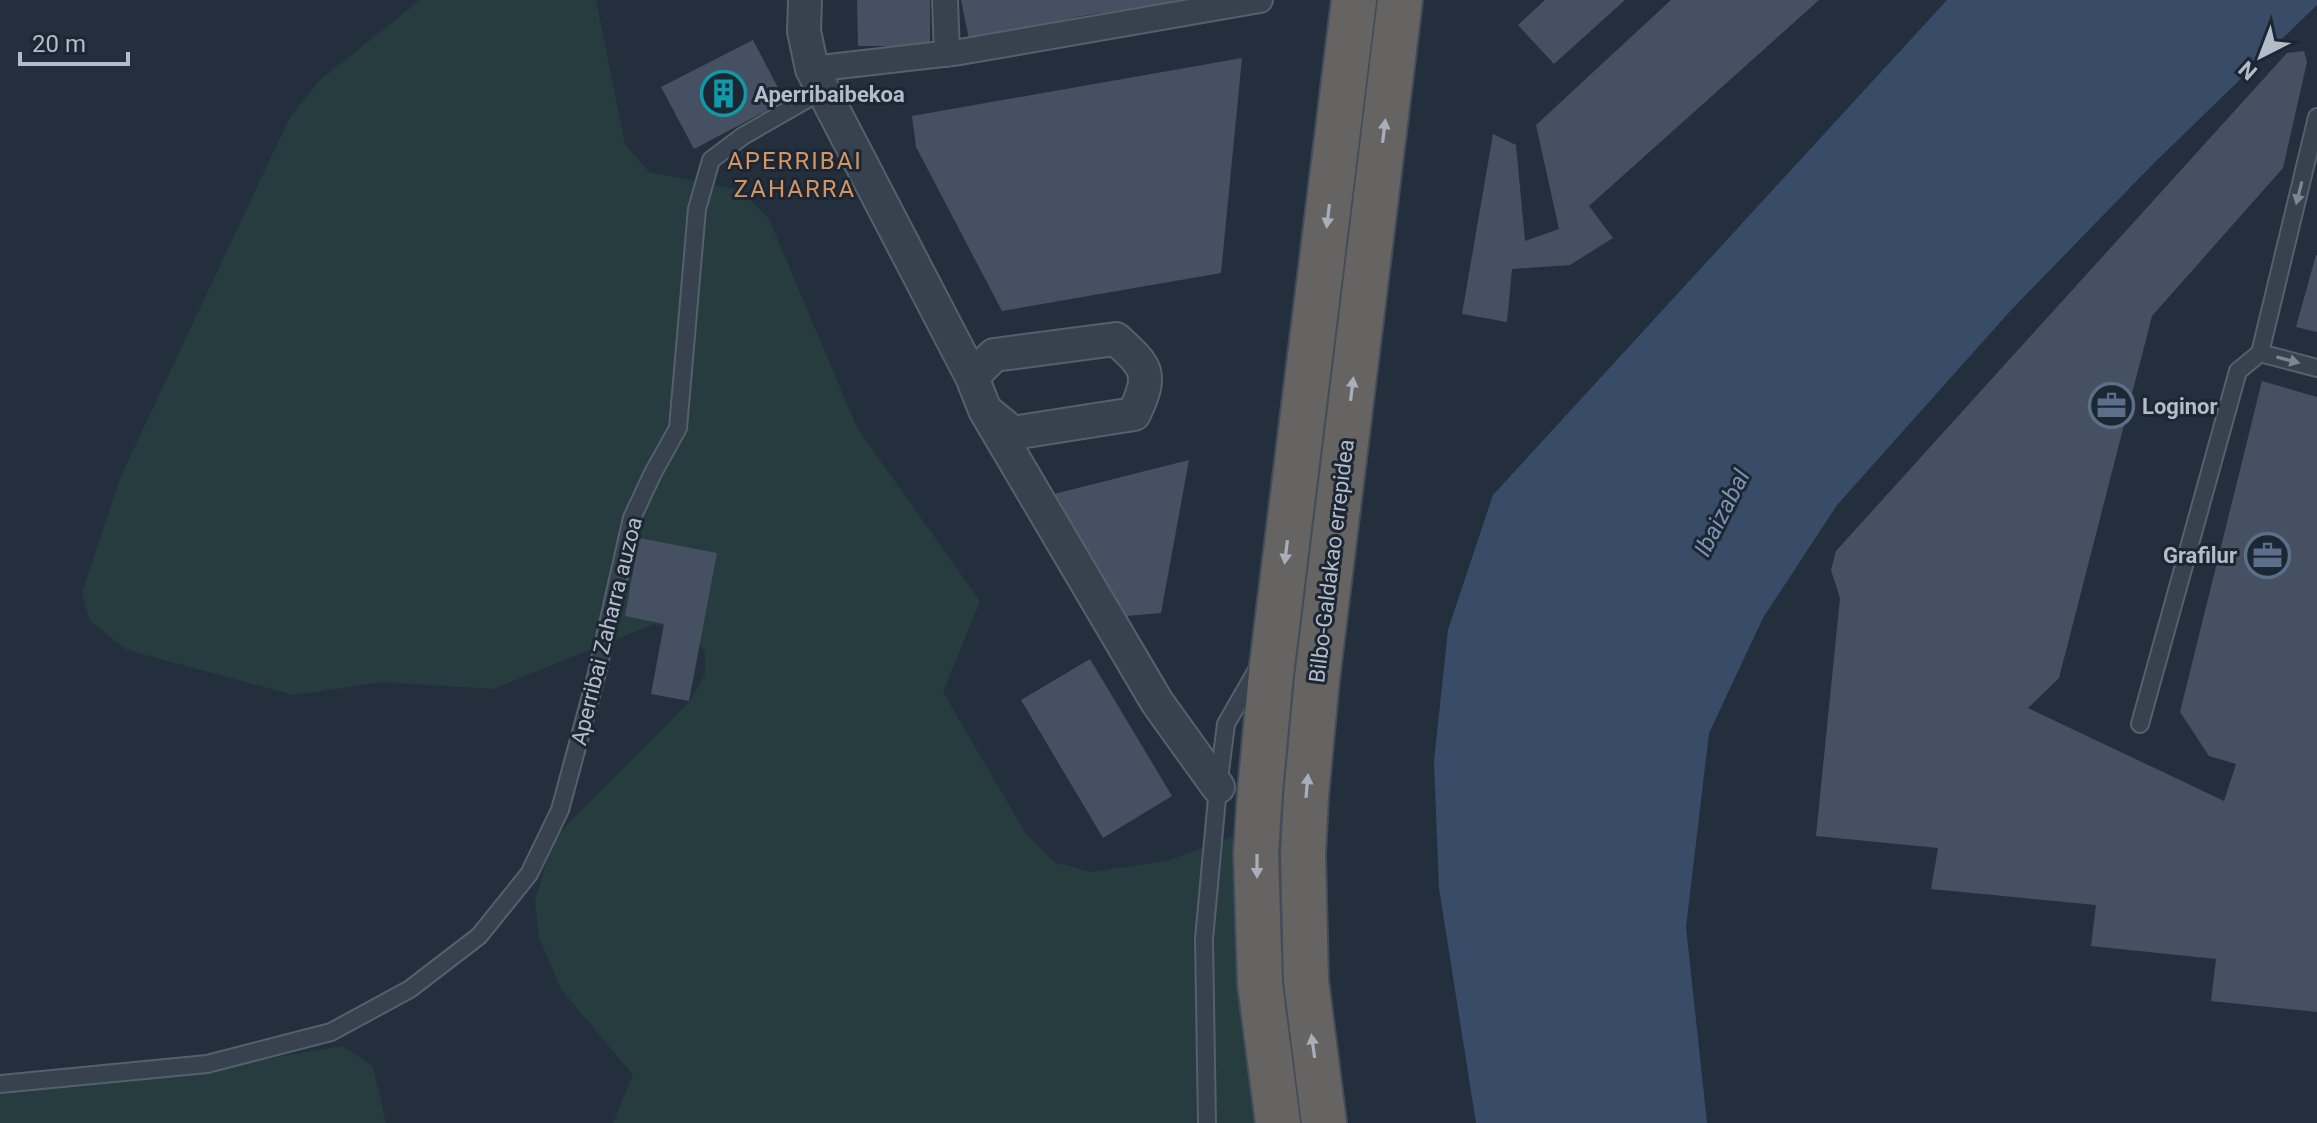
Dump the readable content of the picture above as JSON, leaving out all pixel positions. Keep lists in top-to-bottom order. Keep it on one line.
{"streets":{"highway":["Bilbo-Galdakao errepidea"],"lane":["Aperribai Zaharra auzoa"]},"districts":["APERRIBAI ZAHARRA"],"water":["Ibaizabal"],"places":{"building":["Aperribaibekoa"],"office":["Loginor","Grafilur"]},"scale_bar":"20 m","north":"bottom left"}
